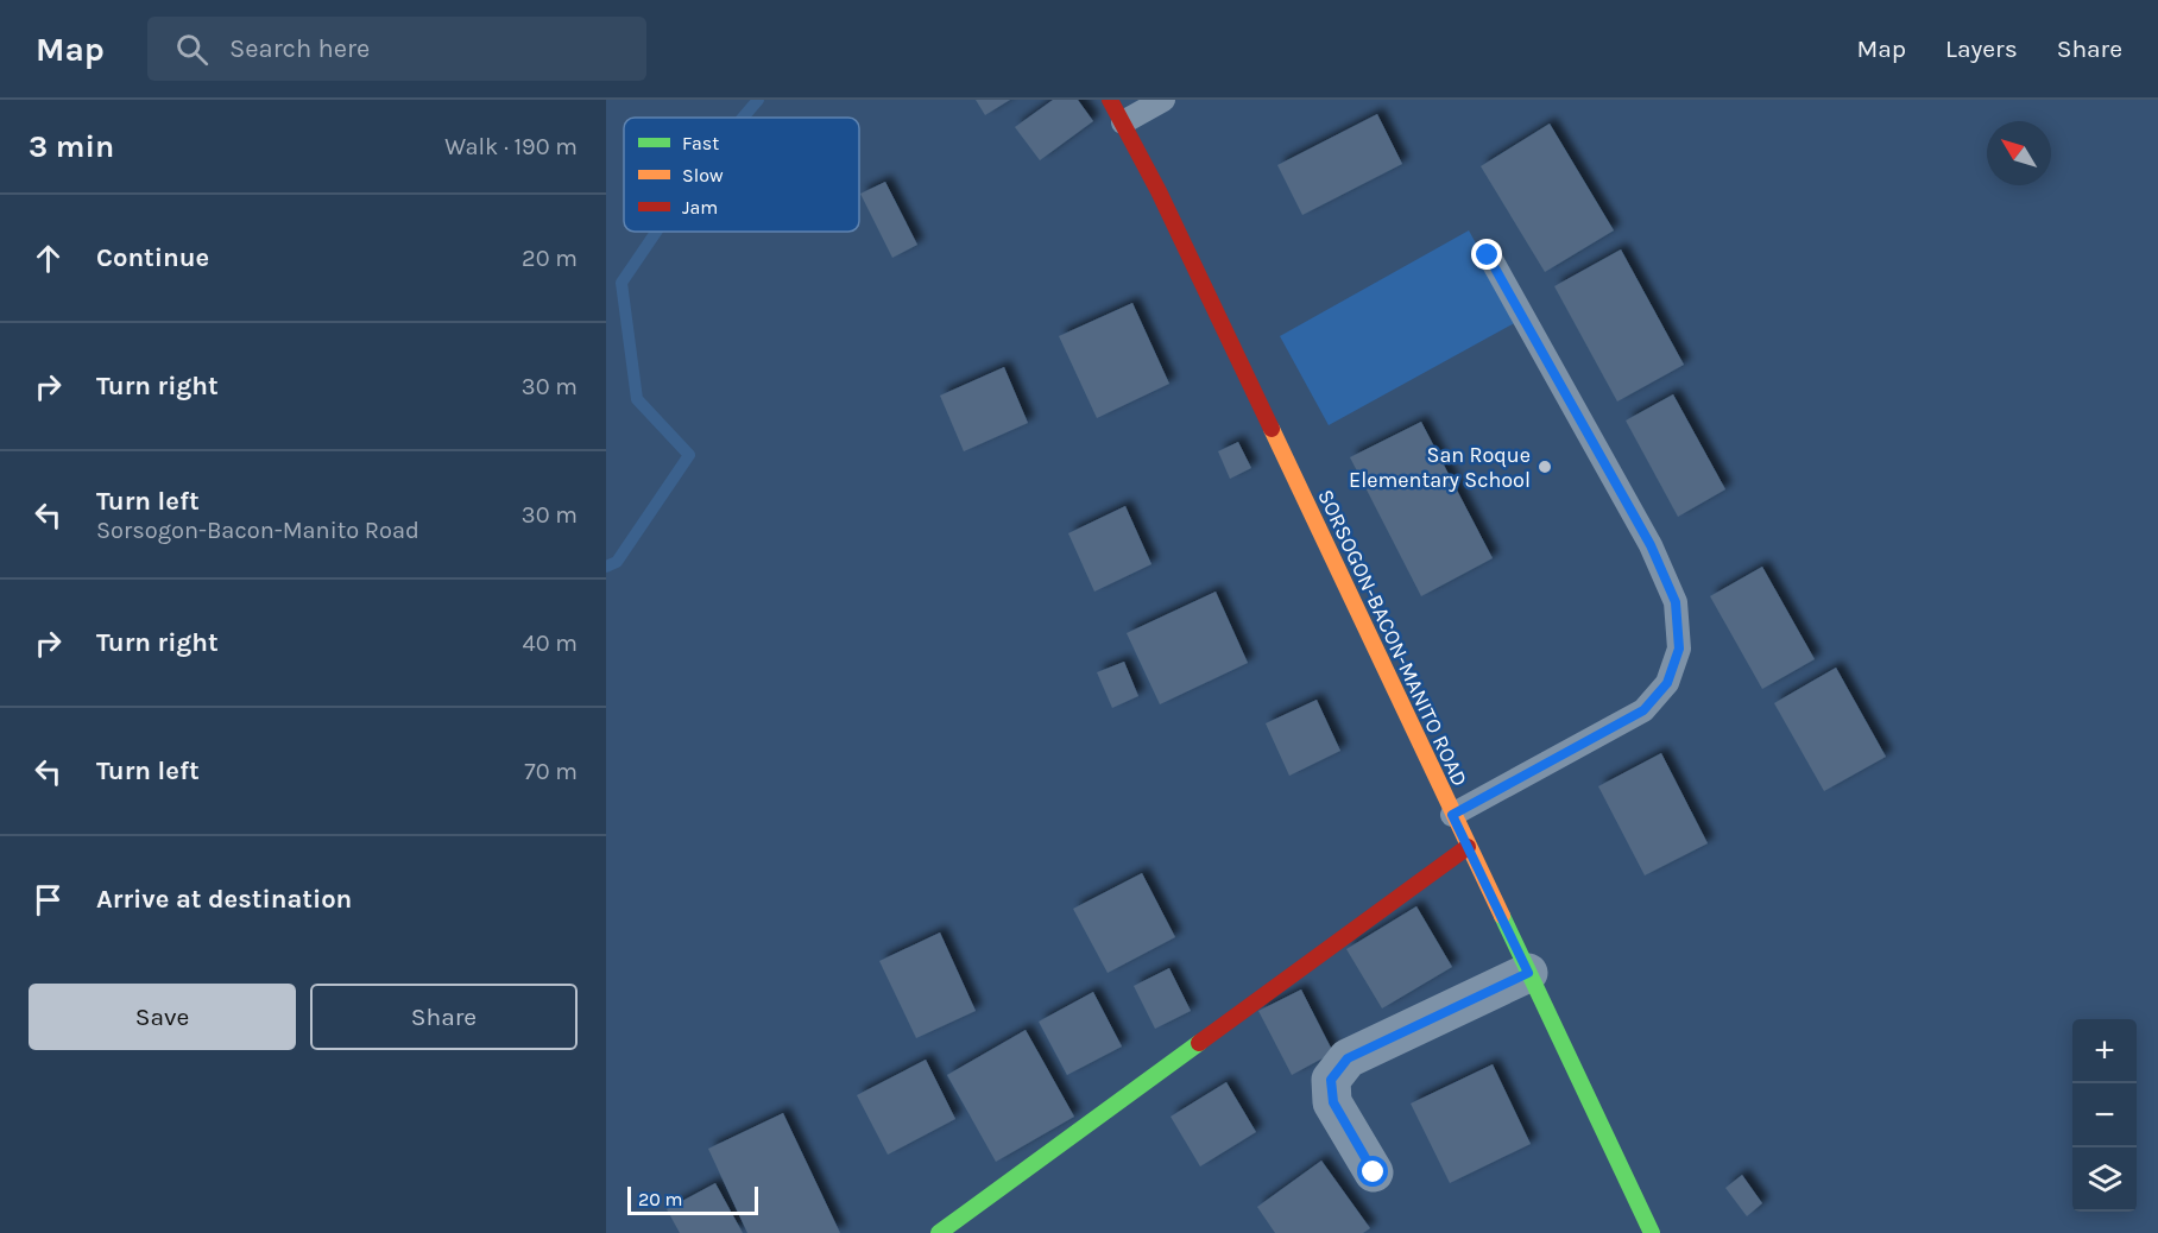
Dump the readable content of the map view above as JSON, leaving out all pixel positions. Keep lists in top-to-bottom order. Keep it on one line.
{"streets":{"main road":["SORSOGON-BACON-MANITO ROAD"]},"places":["San Roque Elementary School"],"legend":["Fast","Slow","Jam"],"scale_bar":"20 m","north":"top left","page":{"header":"Map","search":"Search here","nav":["Map","Layers","Share"],"heading":["3 min","Walk · 190 m"],"list":[["Continue","20 m"],["Turn right","30 m"],["Turn left","Sorsogon-Bacon-Manito Road","30 m"],["Turn right","40 m"],["Turn left","70 m"],"Arrive at destination"],"buttons":["Save","Share"],"map_buttons":["+","−"],"scale":"20 m"}}
